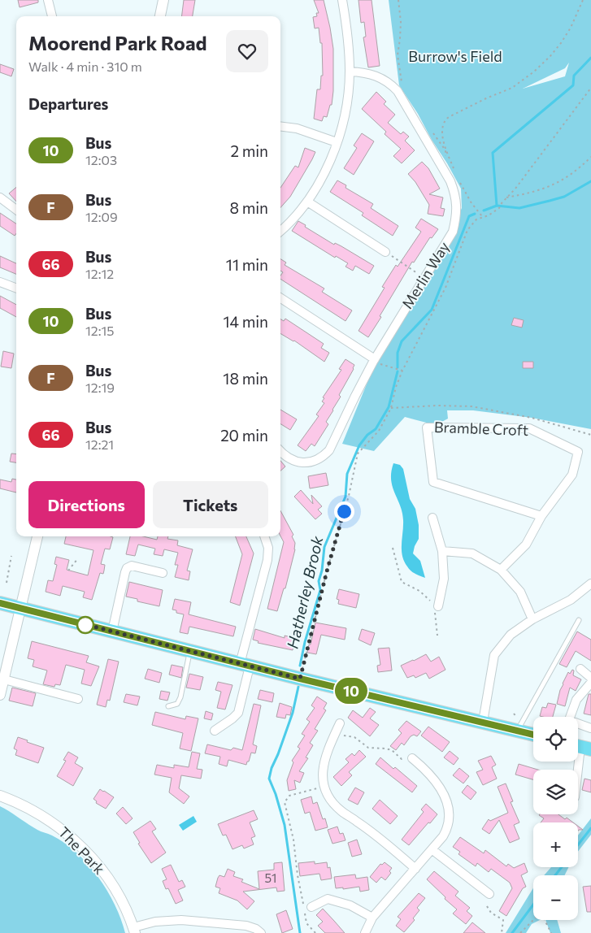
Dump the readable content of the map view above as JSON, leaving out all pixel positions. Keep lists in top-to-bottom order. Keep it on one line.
{"streets":{"street":["Merlin Way","Bramble Croft","The Park"]},"water":["Hatherley Brook"],"parks":["Burrow's Field"],"lines":["bus line 10"],"house_numbers":["51"],"page":{"on_map":"10","heading":[["Moorend Park Road","Walk · 4 min · 310 m"],"Departures"],"list":[{"mark":"10","name":"Bus","note":"12:03","value":"2 min"},{"mark":"F","name":"Bus","note":"12:09","value":"8 min"},{"mark":"66","name":"Bus","note":"12:12","value":"11 min"},{"mark":"10","name":"Bus","note":"12:15","value":"14 min"},{"mark":"F","name":"Bus","note":"12:19","value":"18 min"},{"mark":"66","name":"Bus","note":"12:21","value":"20 min"}],"buttons":["Directions","Tickets"],"map_buttons":["+","−"]}}
